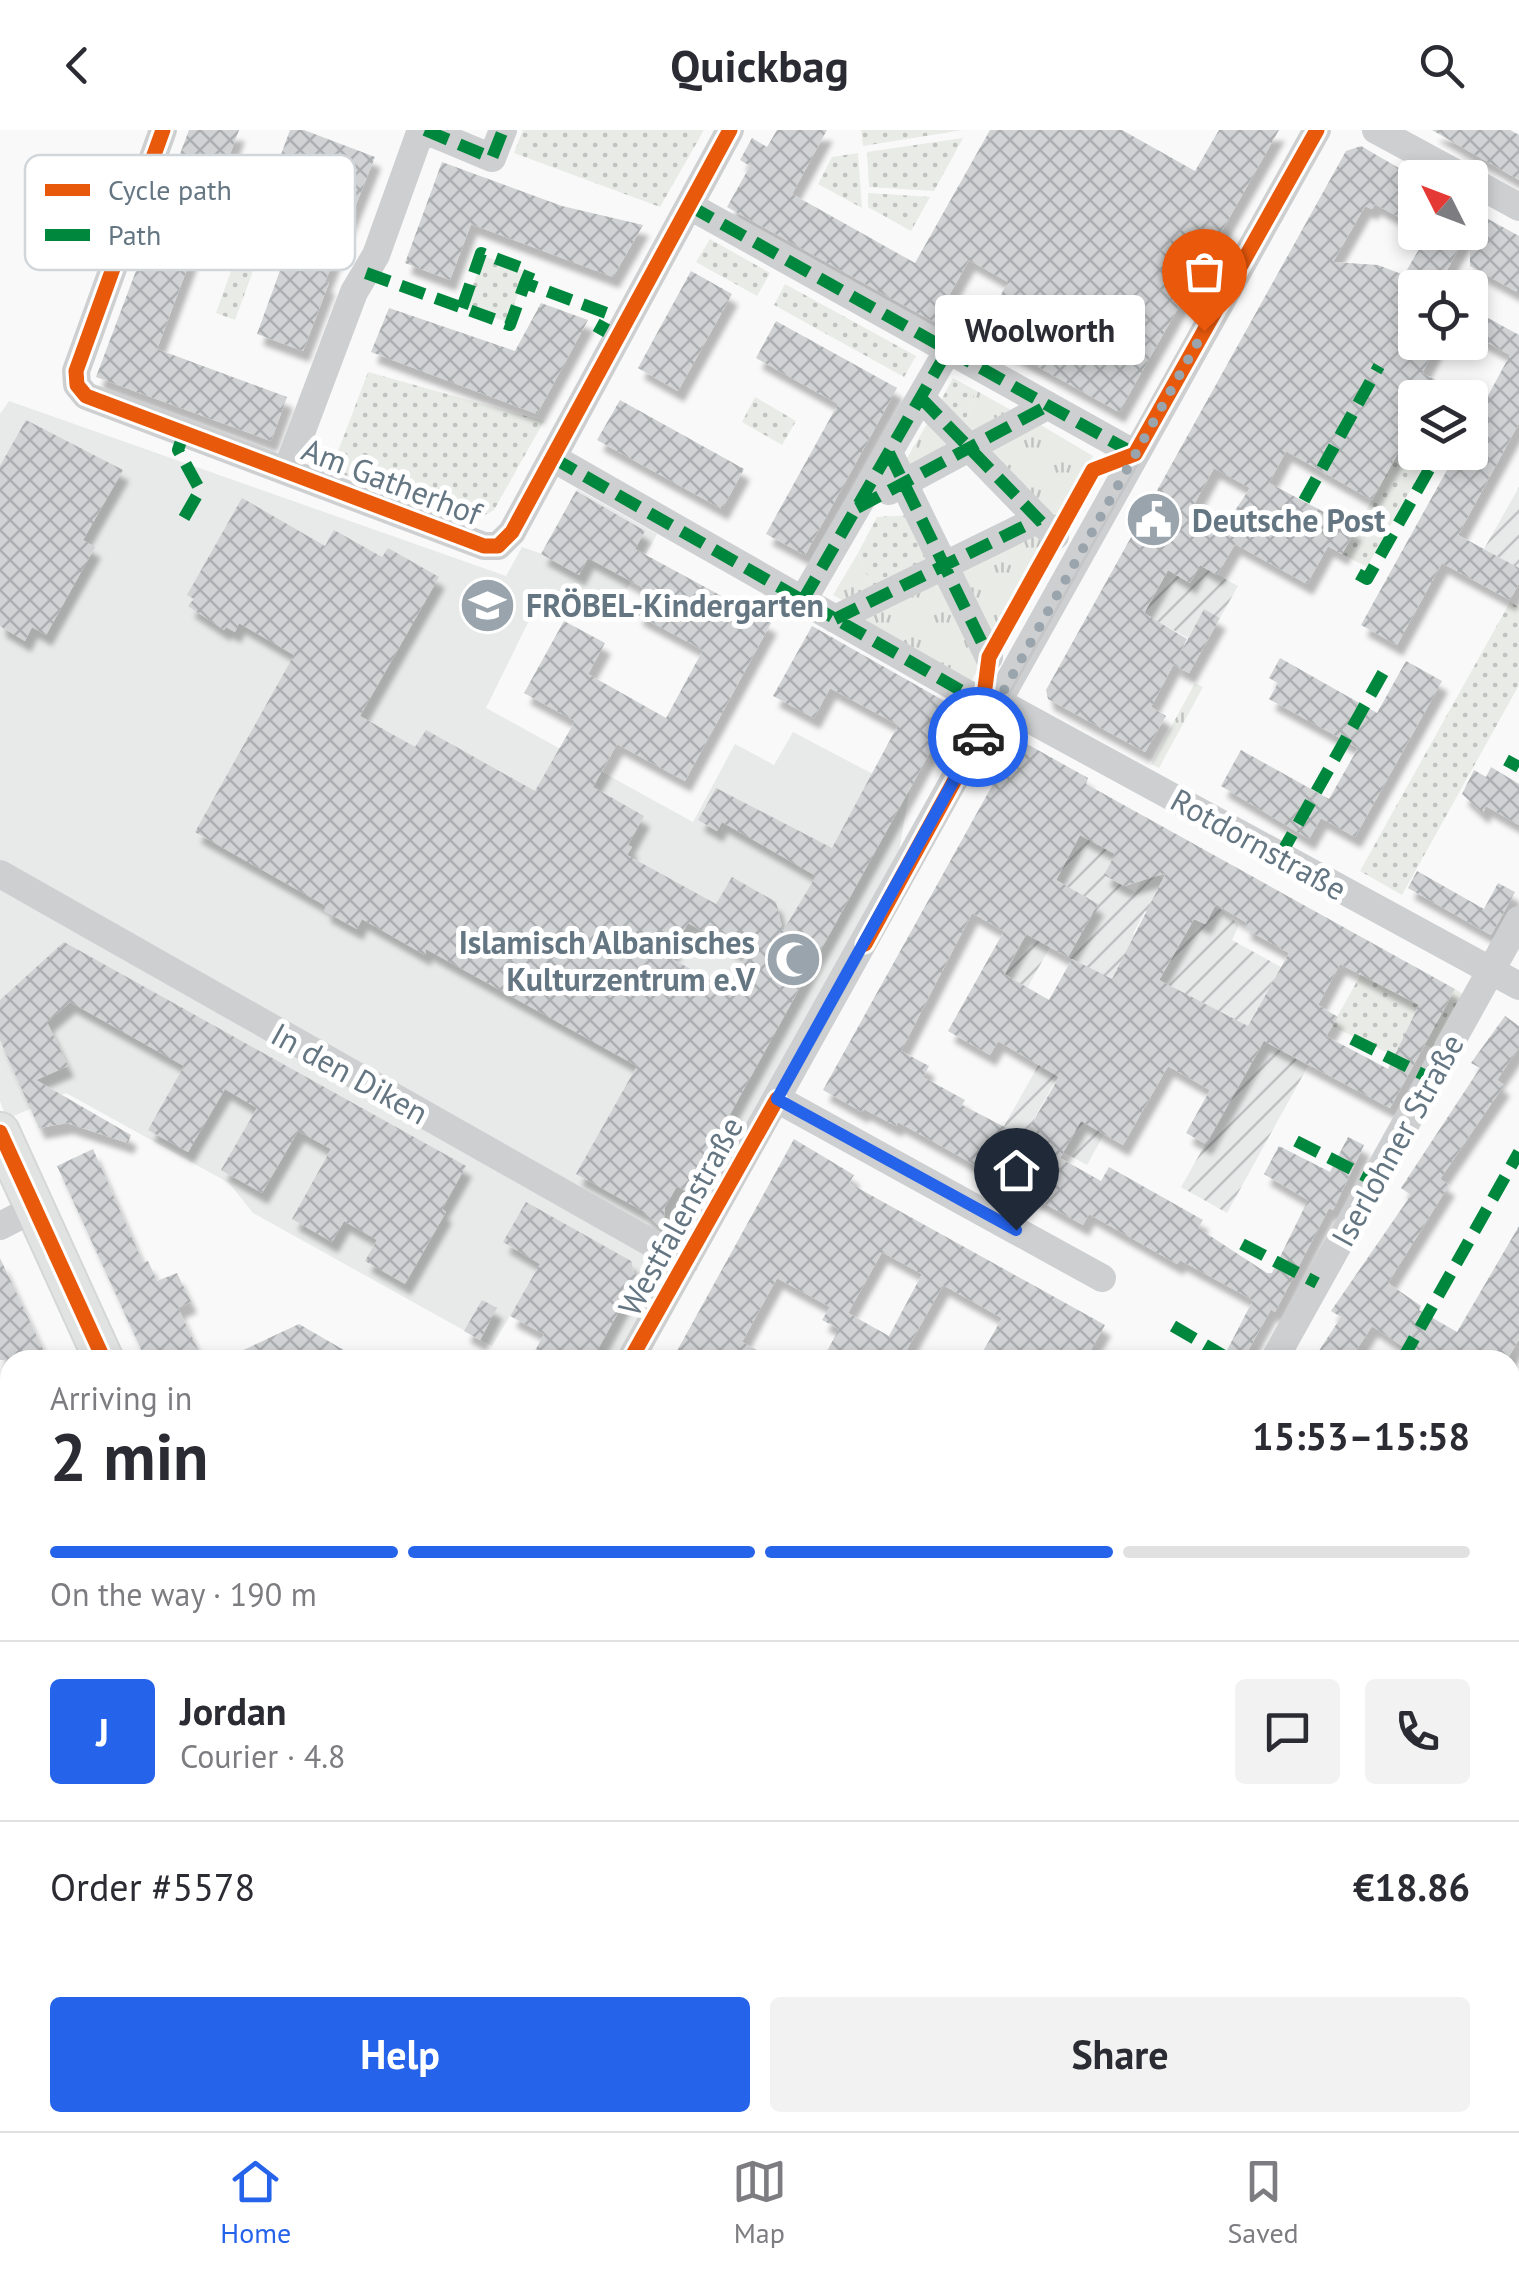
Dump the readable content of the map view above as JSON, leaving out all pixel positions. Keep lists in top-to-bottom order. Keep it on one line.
{"streets":{"street":["Am Gatherhof","Rotdornstraße","In den Diken","Iserlohner Straße","Westfalenstraße"]},"crossings":[["Rotdornstraße","Iserlohner Straße"],["Rotdornstraße","Westfalenstraße"],["In den Diken","Westfalenstraße"]],"places":{"other":["Woolworth"],"public building":["Deutsche Post"],"school or university":["FRÖBEL-Kindergarten"],"mosque":["Islamisch Albanisches Kulturzentrum e.V"]},"legend":["Cycle path","Path"],"north":"top left","page":{"header":"Quickbag","bubble":"Woolworth","heading":["2 min","Arriving in","15:53–15:58"],"panel":["Jordan","Courier · 4.8","Order #5578","€18.86"],"bar":"On the way · 190 m","round":"J","buttons":["Help","Share"],"tabs":["Home","Map","Saved"]}}
